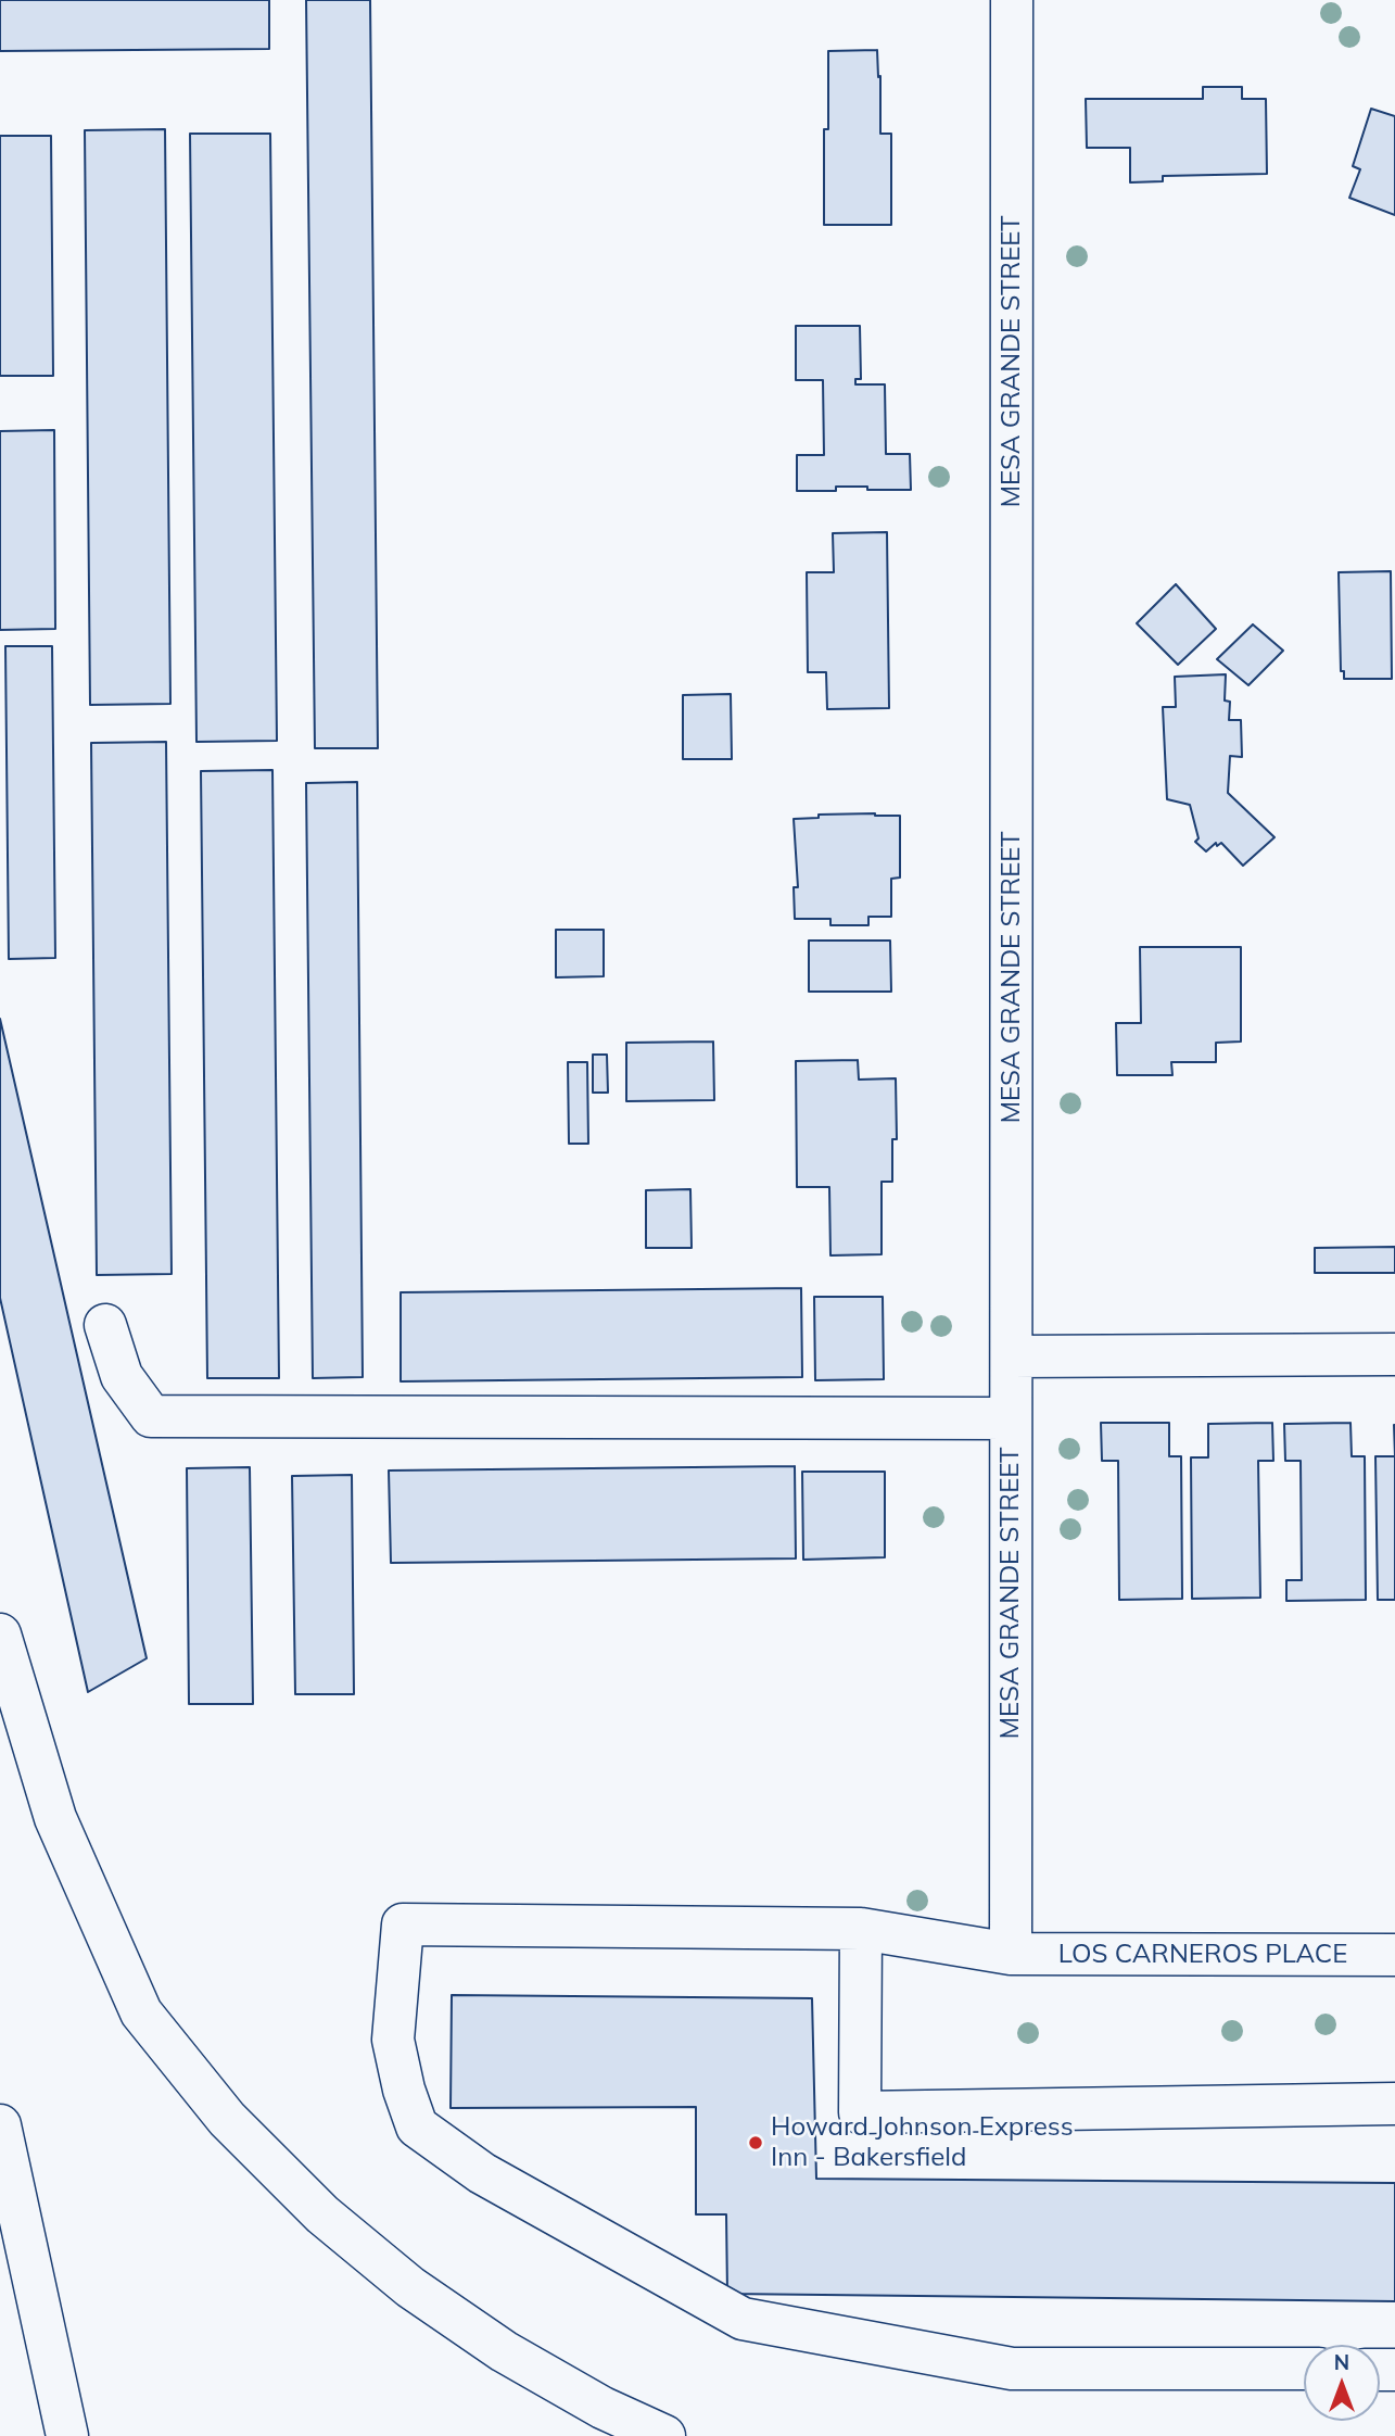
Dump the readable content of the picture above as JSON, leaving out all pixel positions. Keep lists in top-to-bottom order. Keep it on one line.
{"streets":{"main road":["MESA GRANDE STREET","LOS CARNEROS PLACE"]},"crossings":[["MESA GRANDE STREET","LOS CARNEROS PLACE"]],"places":["Howard Johnson Express Inn - Bakersfield"],"north":"top"}
